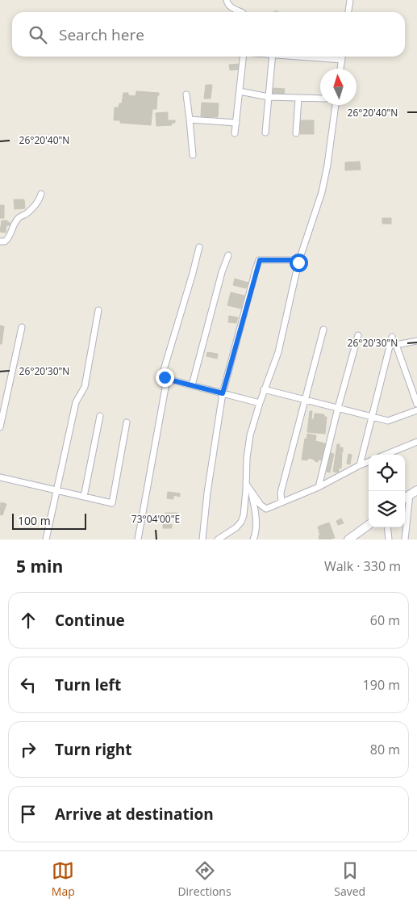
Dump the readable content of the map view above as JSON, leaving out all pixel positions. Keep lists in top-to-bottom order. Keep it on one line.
{"scale_bar":"100 m","north":"top","page":{"search":"Search here","scale":"100 m","heading":["5 min","Walk · 330 m"],"list":[["Continue","60 m"],["Turn left","190 m"],["Turn right","80 m"],"Arrive at destination"],"nav":["Map","Directions","Saved"]},"coordinates":["26°20'40\"N","26°20'30\"N","73°04'00\"E"]}
